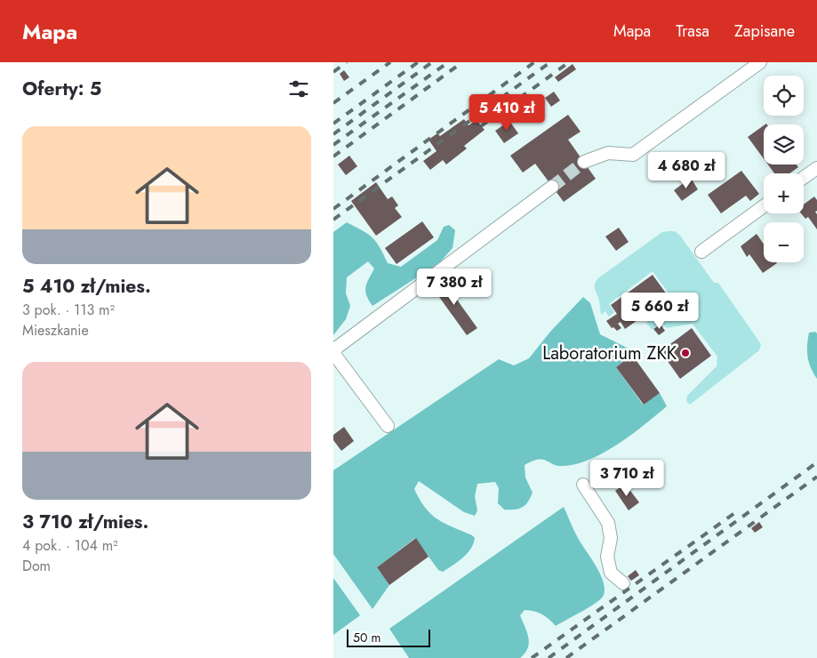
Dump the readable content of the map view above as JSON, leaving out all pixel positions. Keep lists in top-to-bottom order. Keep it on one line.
{"places":["Laboratorium ZKK"],"scale_bar":"50 m","page":{"header":"Mapa","nav":["Mapa","Trasa","Zapisane"],"heading":"Oferty: 5","map_buttons":["+","−"],"price":["5 410 zł","4 680 zł","7 380 zł","5 660 zł","3 710 zł"],"list":[{"name":"5 410 zł/mies.","note":"3 pok. · 113 m² · Mieszkanie"},{"name":"3 710 zł/mies.","note":"4 pok. · 104 m² · Dom"}],"scale":"50 m"}}
